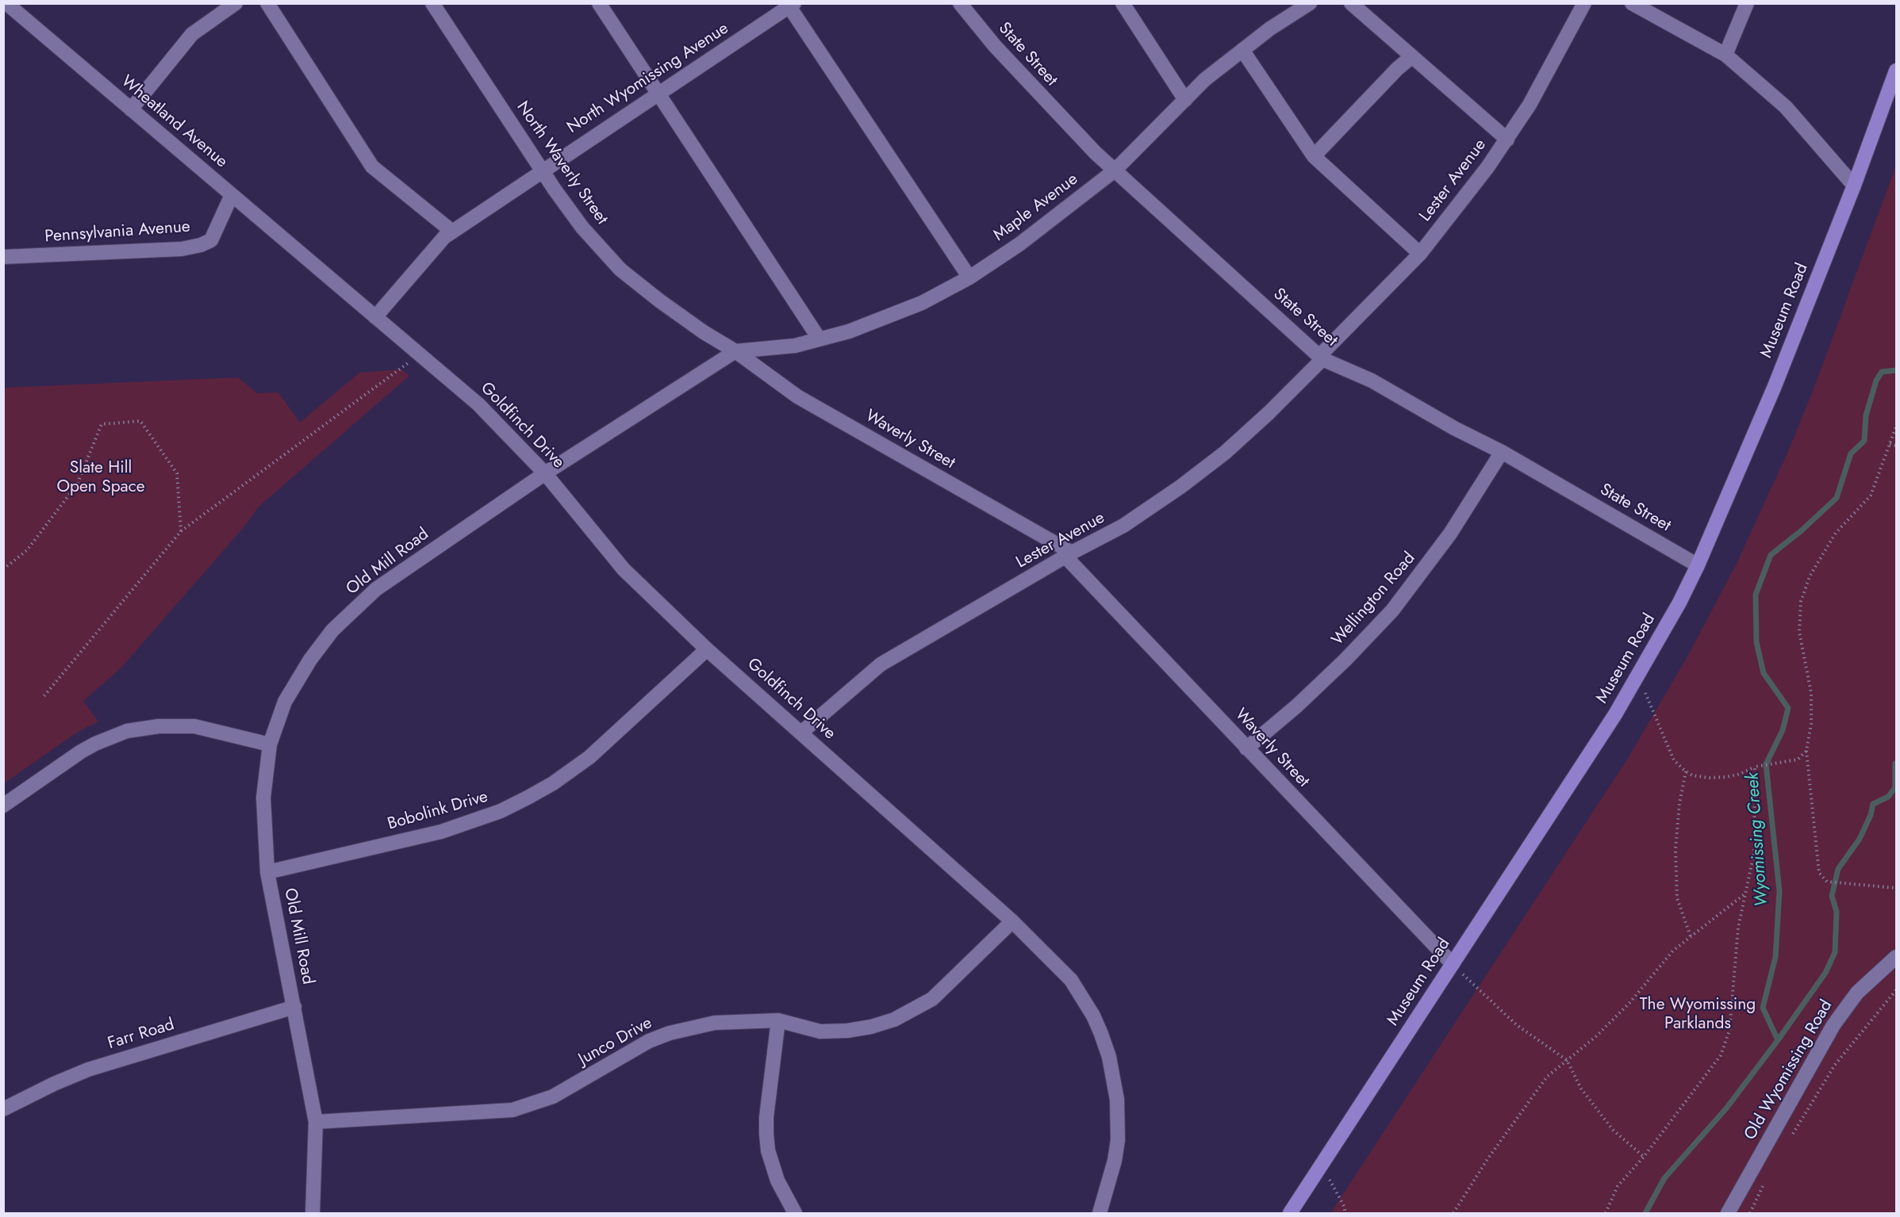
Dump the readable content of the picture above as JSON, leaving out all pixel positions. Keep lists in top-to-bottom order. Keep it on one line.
{"streets":{"main road":["Museum Road"],"street":["State Street","North Wyomissing Avenue","Wheatland Avenue","North Waverly Street","Lester Avenue","Maple Avenue","Pennsylvania Avenue","Goldfinch Drive","Waverly Street","Old Mill Road","Wellington Road","Bobolink Drive","Farr Road","Junco Drive","Old Wyomissing Road"]},"crossings":[["State Street","Lester Avenue"],["State Street","Maple Avenue"],["State Street","Museum Road"],["State Street","Wellington Road"],["North Wyomissing Avenue","North Waverly Street"],["North Wyomissing Avenue","Goldfinch Drive"],["Wheatland Avenue","Pennsylvania Avenue"],["Wheatland Avenue","Goldfinch Drive"],["North Waverly Street","Maple Avenue"],["North Waverly Street","Waverly Street"],["North Waverly Street","Old Mill Road"],["Lester Avenue","Goldfinch Drive"],["Lester Avenue","Waverly Street"],["Maple Avenue","Waverly Street"],["Maple Avenue","Old Mill Road"],["Museum Road","Waverly Street"],["Goldfinch Drive","Old Mill Road"],["Goldfinch Drive","Bobolink Drive"],["Goldfinch Drive","Junco Drive"],["Waverly Street","Old Mill Road"],["Waverly Street","Wellington Road"],["Old Mill Road","Bobolink Drive"],["Old Mill Road","Farr Road"],["Old Mill Road","Junco Drive"]],"water":["Wyomissing Creek"],"parks":["Slate Hill Open Space","The Wyomissing Parklands"]}
